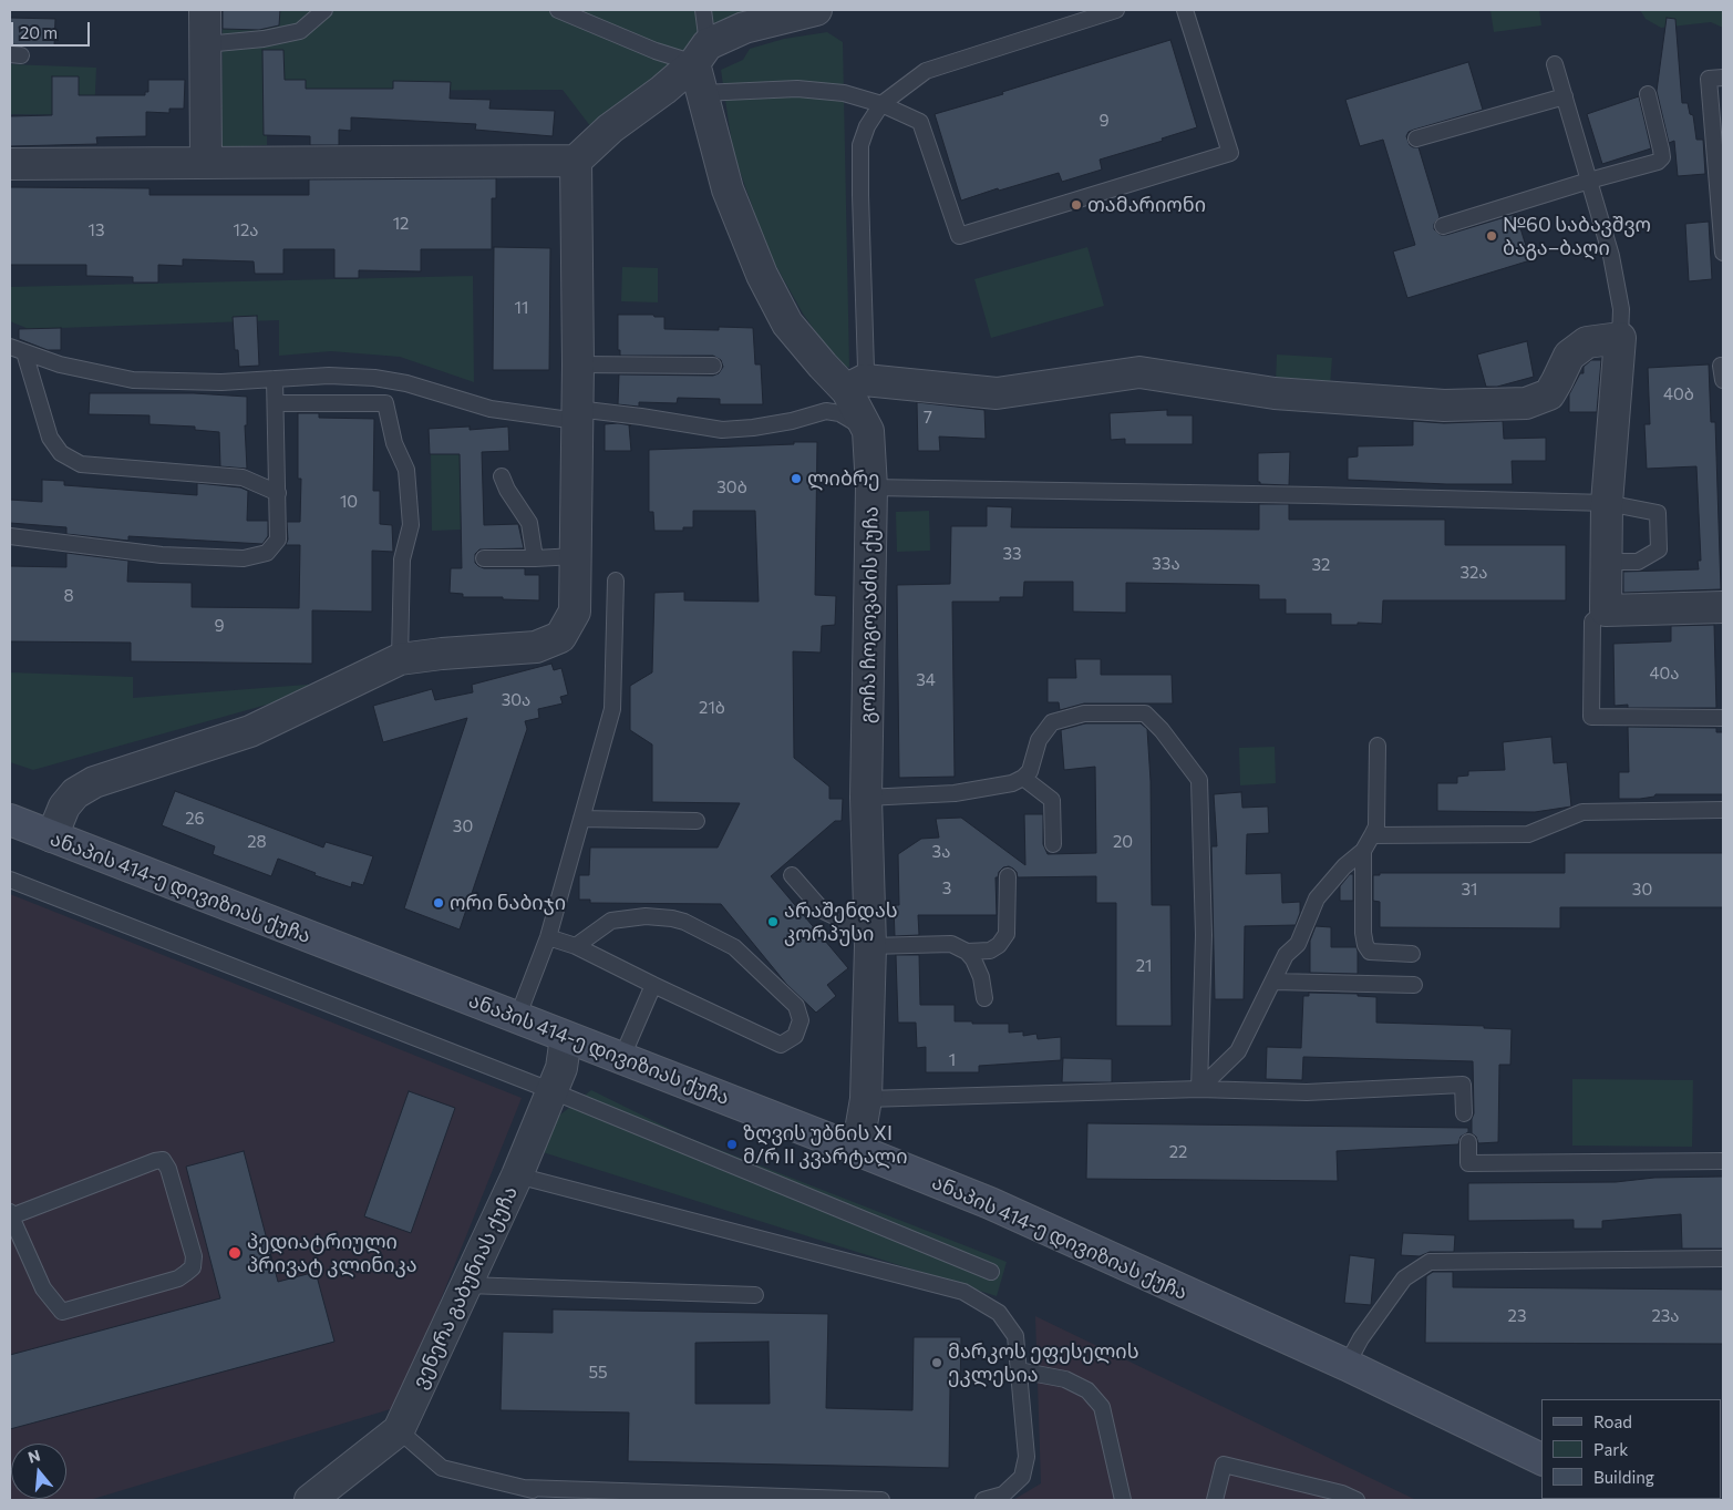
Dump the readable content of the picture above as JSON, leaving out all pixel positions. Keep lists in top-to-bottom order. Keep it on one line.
{"streets":{"main road":["ანაპის 414-ე დივიზიას ქუჩა"],"street":["გოჩა ჩოგოვაძის ქუჩა","ვენერა გაბუნიას ქუჩა"]},"crossings":[["გოჩა ჩოგოვაძის ქუჩა","ანაპის 414-ე დივიზიას ქუჩა"],["ანაპის 414-ე დივიზიას ქუჩა","ვენერა გაბუნიას ქუჩა"]],"places":["თამარიონი","№60 საბავშვო ბაგა–ბაღი","ლიბრე","ორი ნაბიჯი","არაშენდას კორპუსი","ზღვის უბნის XI მ/რ II კვარტალი","პედიატრიული პრივატ კლინიკა","მარკოს ეფესელის ეკლესია"],"house_numbers":["9","12","13","12ა","11","40ბ","7","30ბ","10","33","33ა","32","32ა","8","9","40ა","34","30ა","21ბ","26","30","28","20","3ა","3","31","30","21","1","22","23","23ა","55"],"legend":["Road","Park","Building"],"scale_bar":"20 m","north":"top"}
